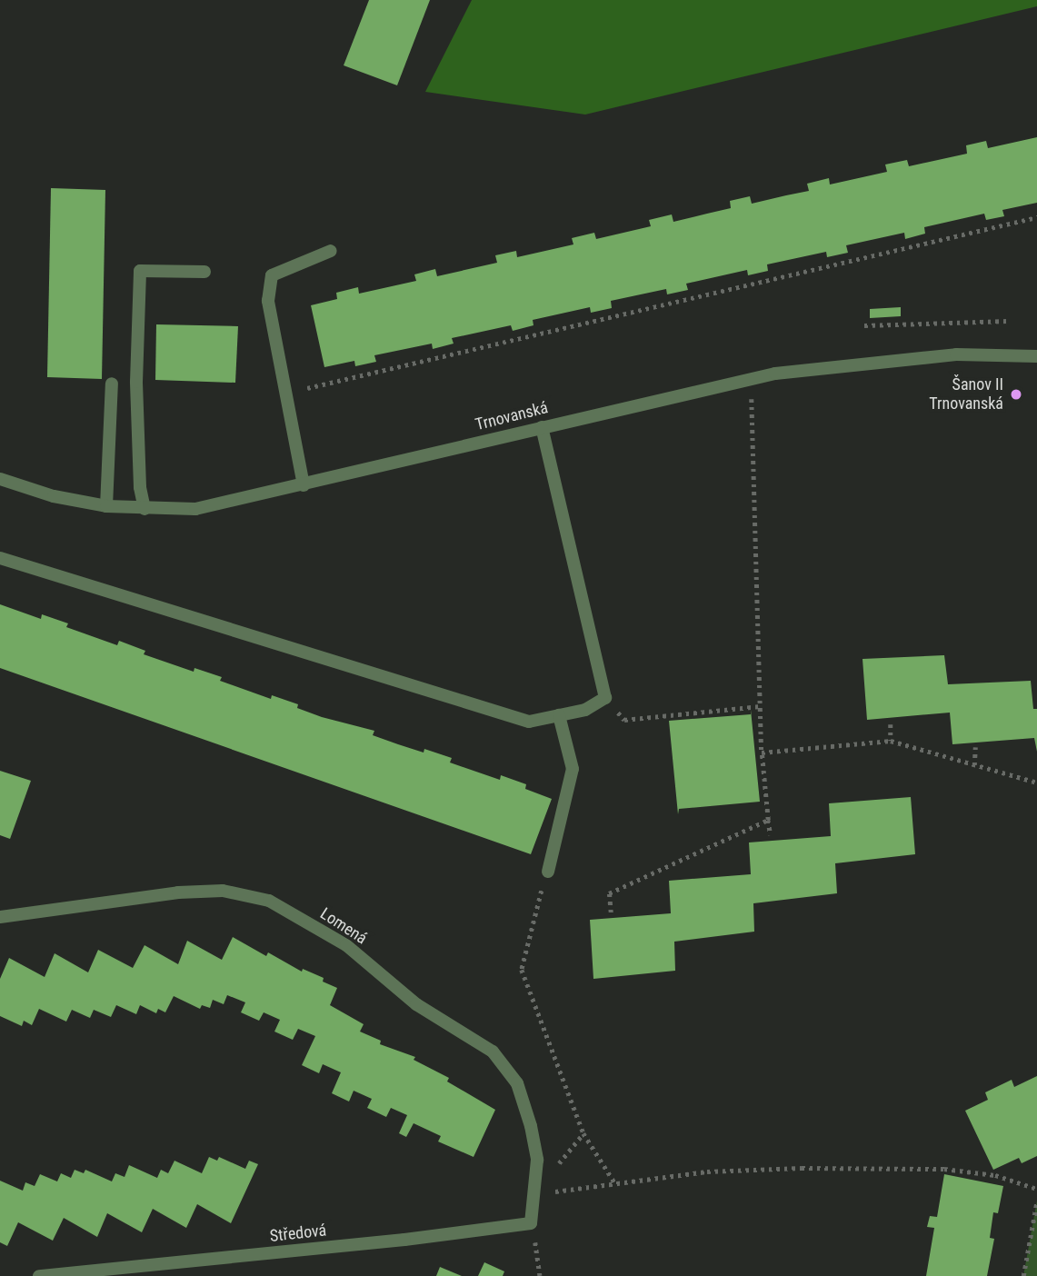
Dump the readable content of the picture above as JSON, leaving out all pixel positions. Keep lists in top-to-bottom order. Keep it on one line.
{"streets":{"street":["Trnovanská","Lomená","Středová"]},"places":["Šanov II Trnovanská"]}
